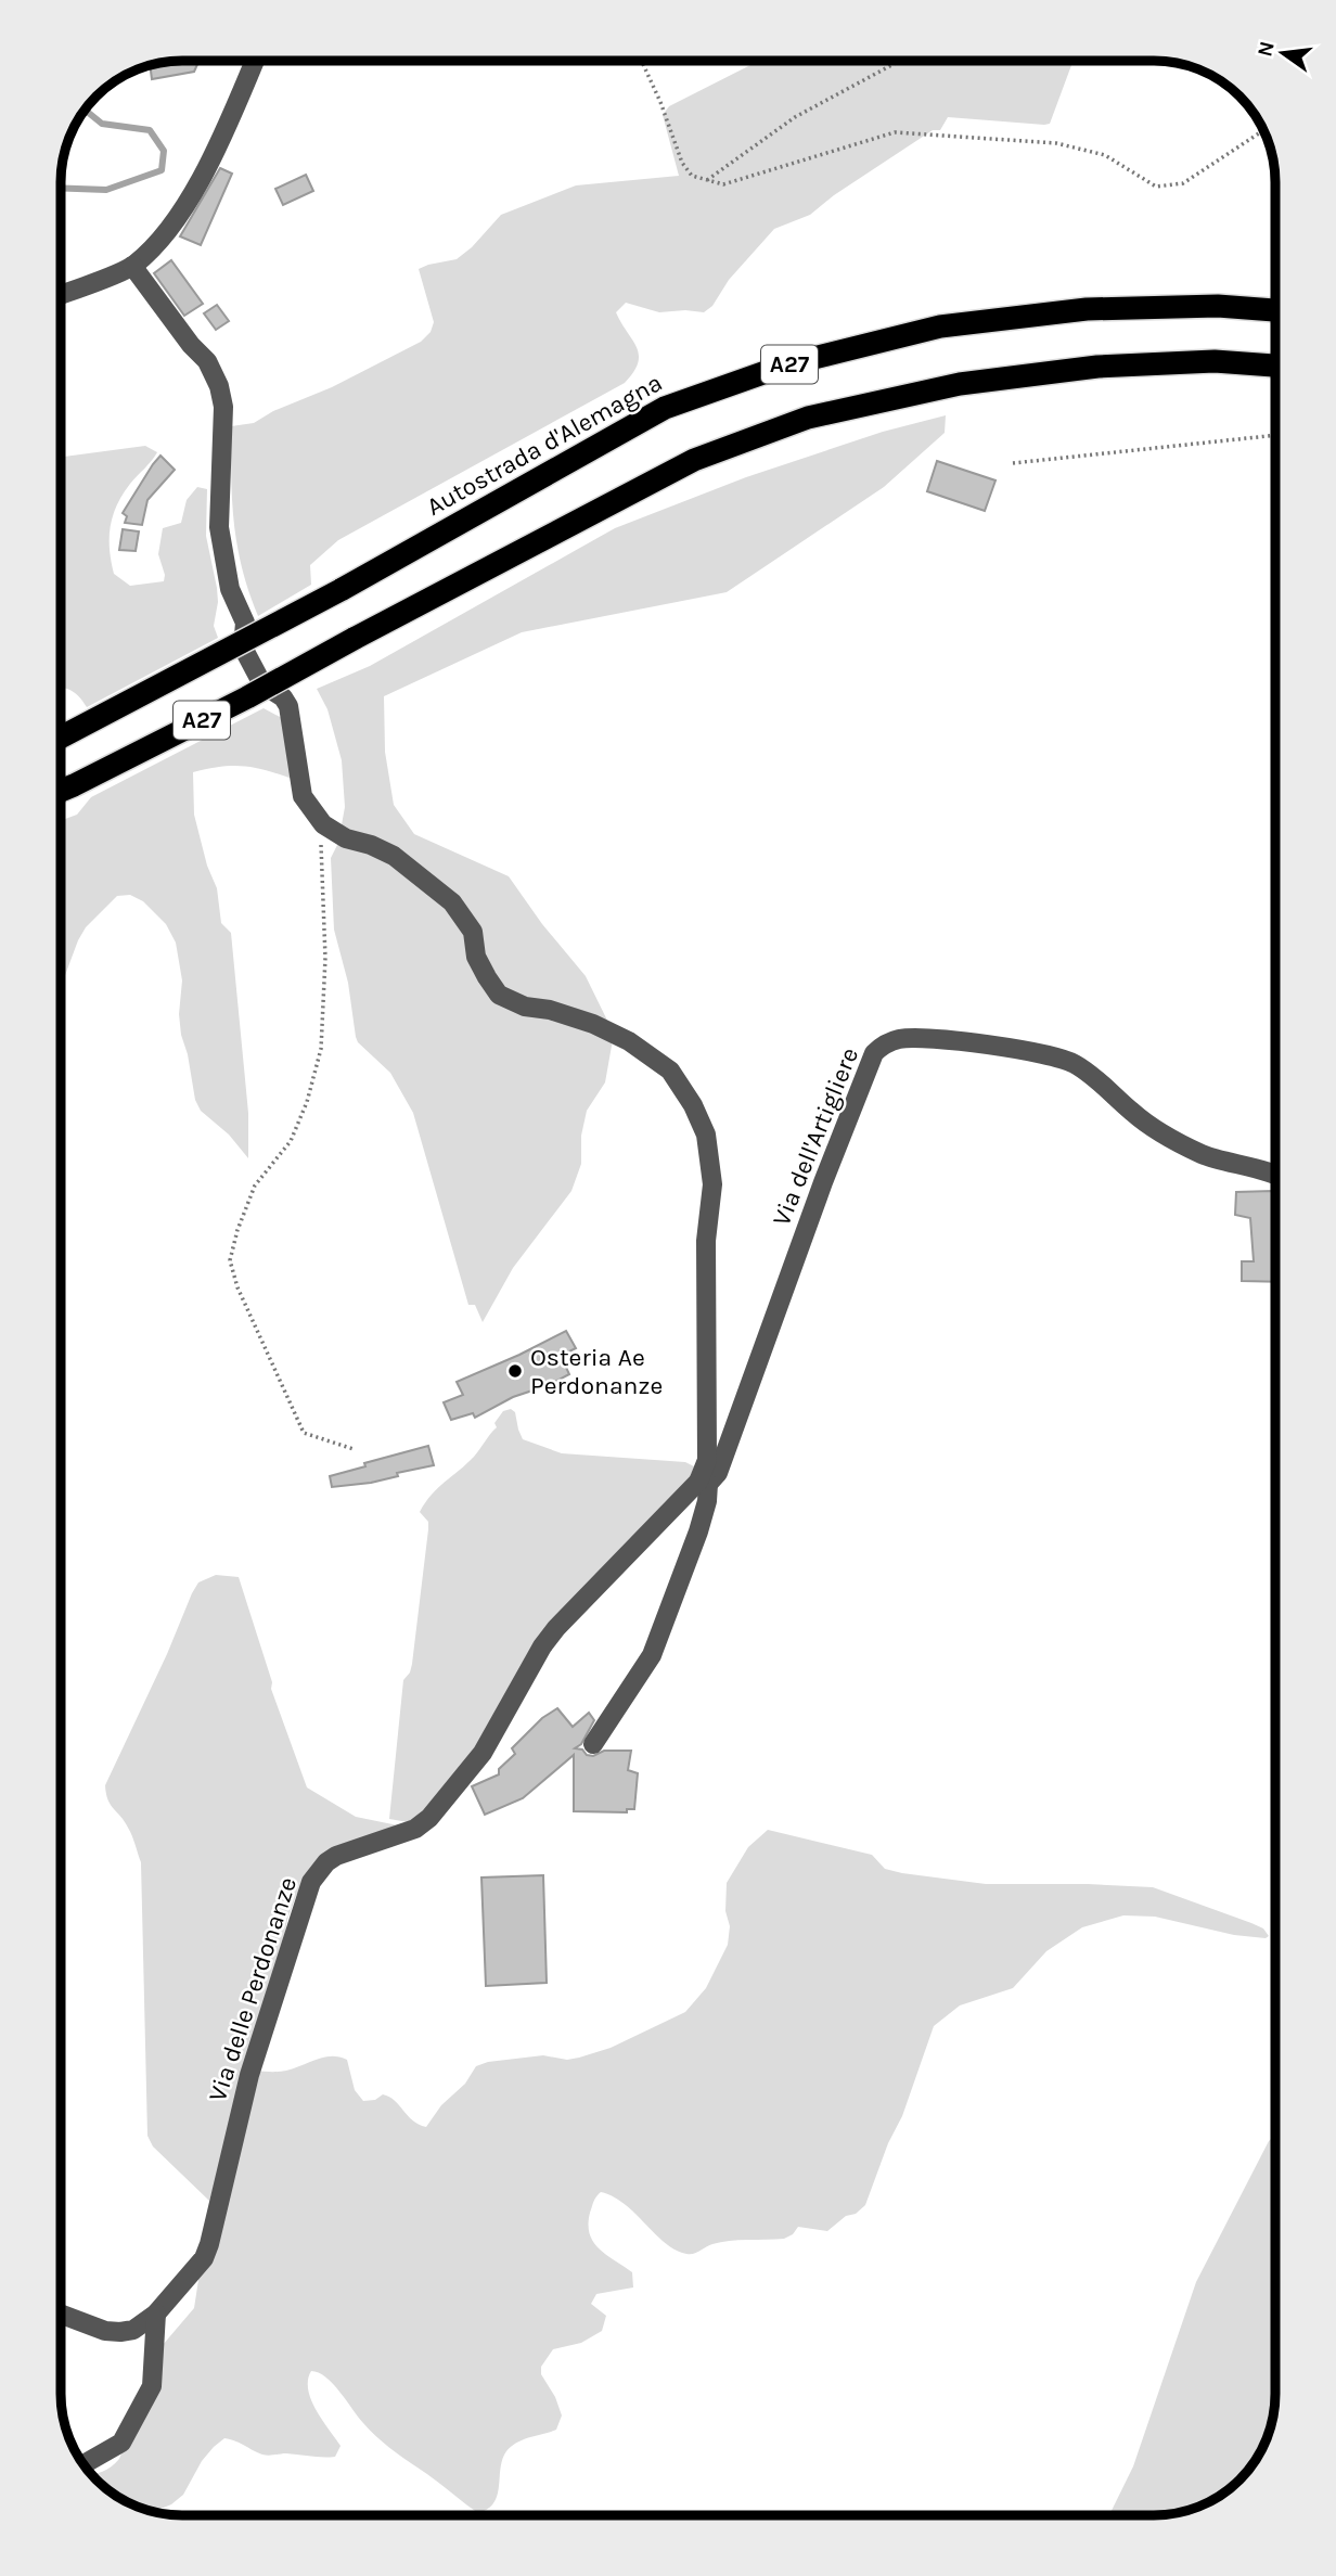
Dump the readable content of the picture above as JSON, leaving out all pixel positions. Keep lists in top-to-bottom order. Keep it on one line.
{"streets":{"highway":["A27","Autostrada d'Alemagna"],"street":["Via dell'Artigliere","Via delle Perdonanze"]},"crossings":[["Via dell'Artigliere","Via delle Perdonanze"]],"places":["Osteria Ae Perdonanze"],"north":"left"}
